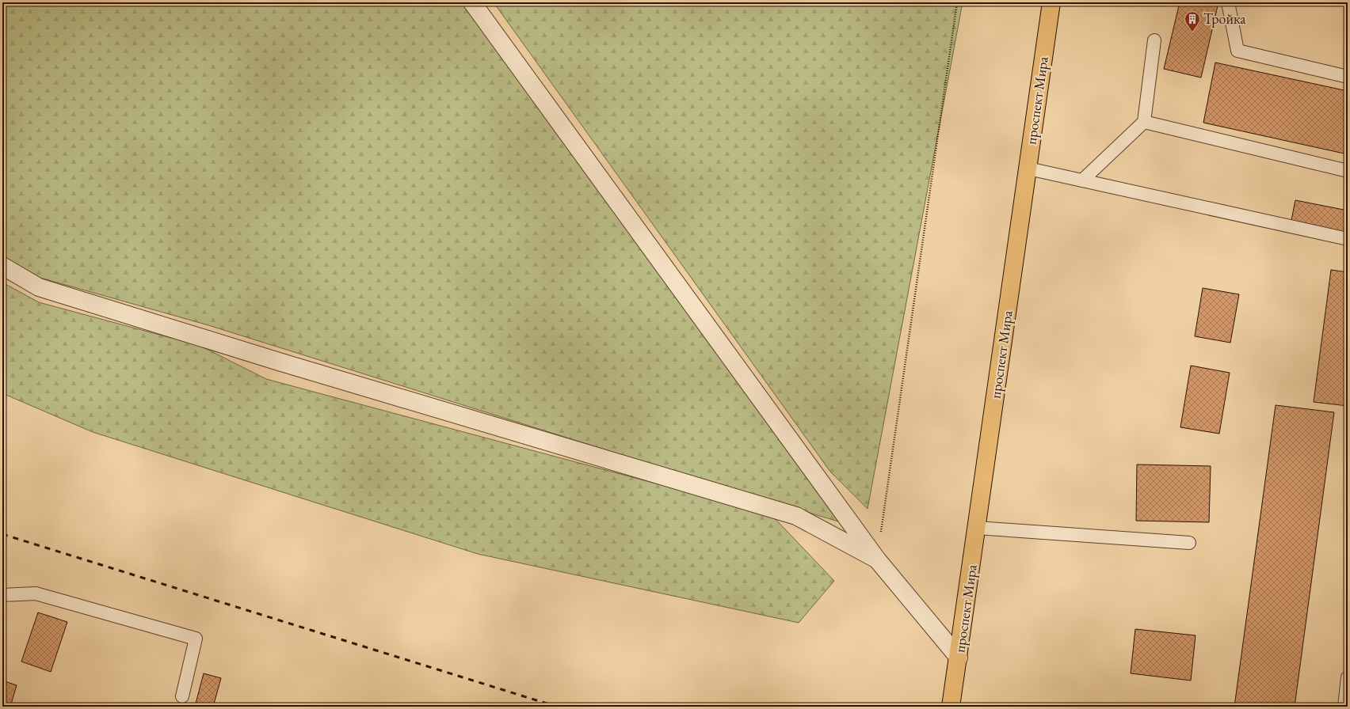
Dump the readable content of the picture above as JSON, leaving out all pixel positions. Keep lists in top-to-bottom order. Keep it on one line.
{"streets":{"main road":["проспект Мира"]},"places":{"building":["Тройка"]}}
